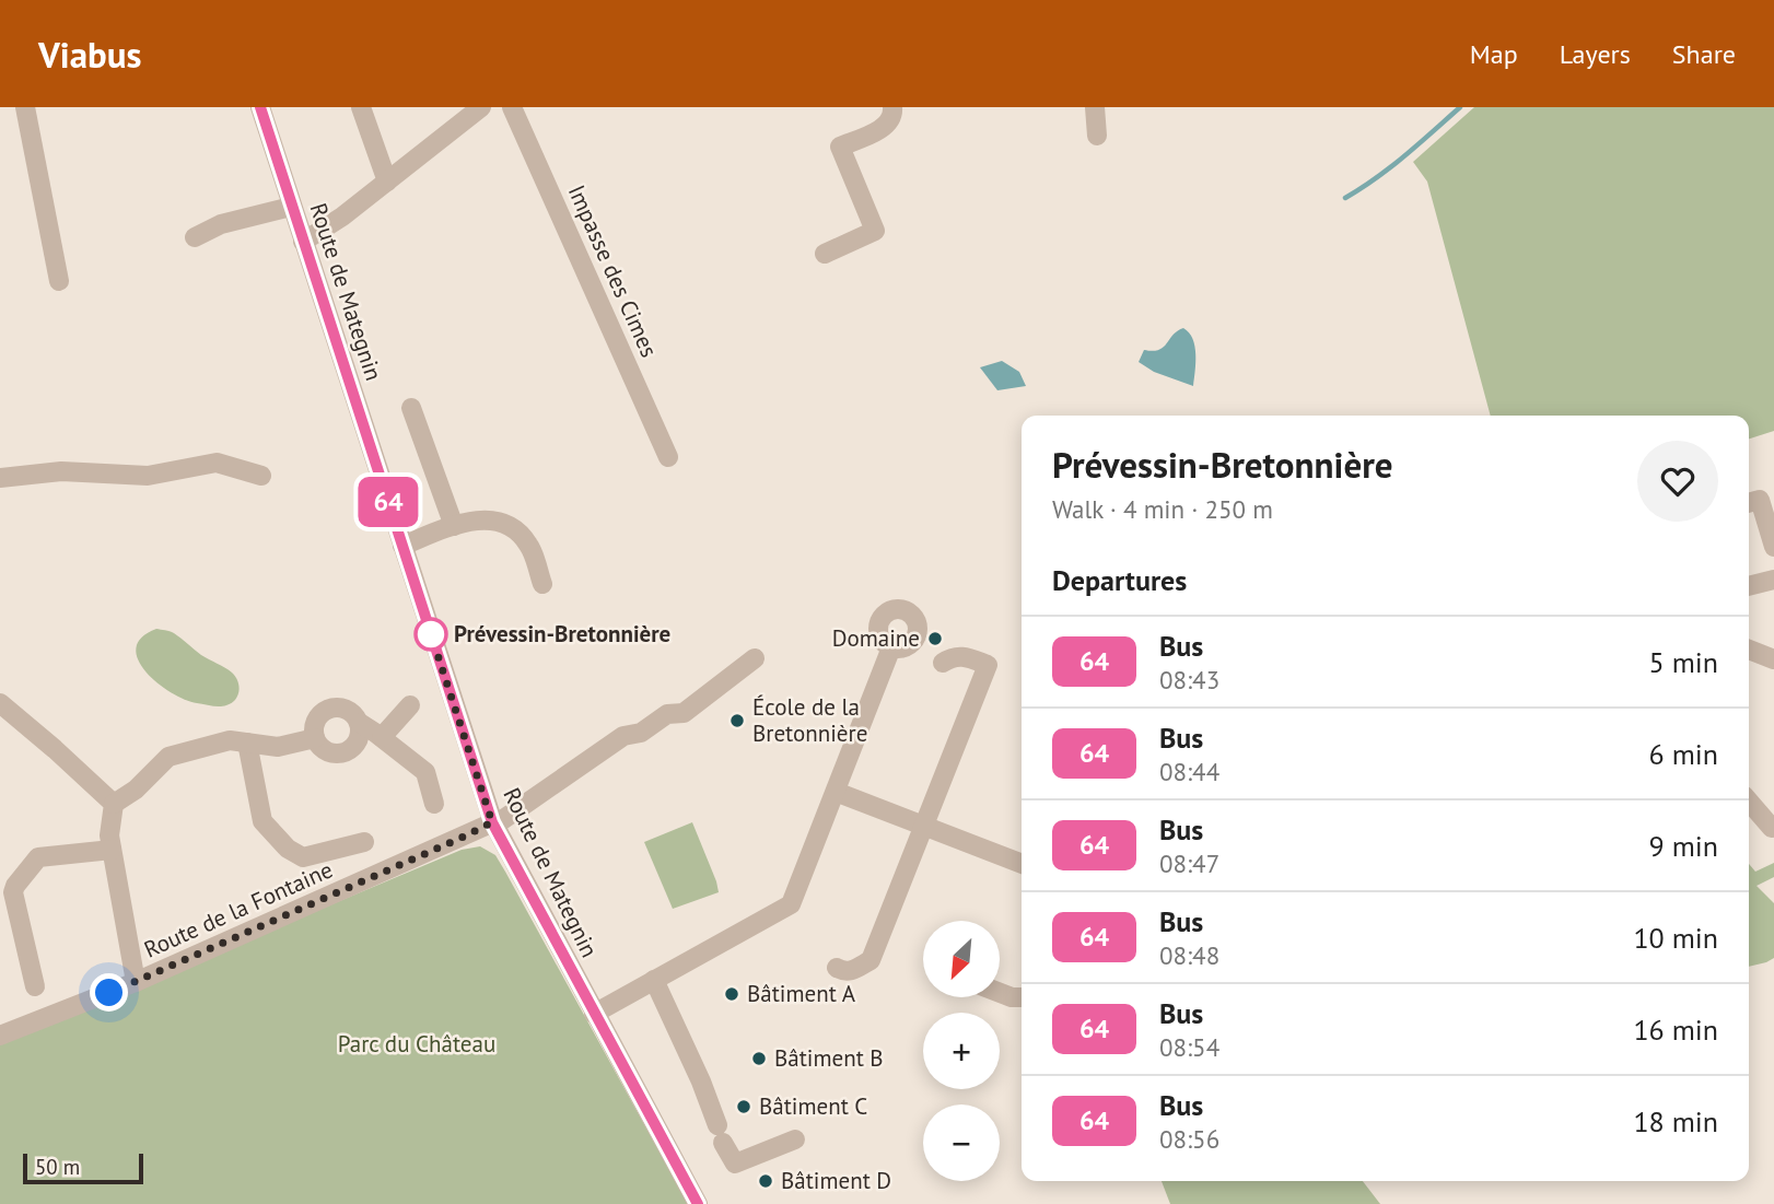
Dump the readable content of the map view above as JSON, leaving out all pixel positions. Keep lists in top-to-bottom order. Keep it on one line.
{"streets":{"street":["Impasse des Cimes","Route de Mategnin","Route de la Fontaine"]},"crossings":[["Route de Mategnin","Route de la Fontaine"]],"parks":["Parc du Château"],"places":["Prévessin-Bretonnière","Domaine","École de la Bretonnière","Bâtiment A","Bâtiment B","Bâtiment C","Bâtiment D"],"lines":["bus line 64"],"scale_bar":"50 m","north":"bottom left","page":{"header":"Viabus","nav":["Map","Layers","Share"],"on_map":"64","heading":[["Prévessin-Bretonnière","Walk · 4 min · 250 m"],"Departures"],"list":[{"mark":"64","name":"Bus","note":"08:43","value":"5 min"},{"mark":"64","name":"Bus","note":"08:44","value":"6 min"},{"mark":"64","name":"Bus","note":"08:47","value":"9 min"},{"mark":"64","name":"Bus","note":"08:48","value":"10 min"},{"mark":"64","name":"Bus","note":"08:54","value":"16 min"},{"mark":"64","name":"Bus","note":"08:56","value":"18 min"}],"map_buttons":["+","−"],"scale":"50 m"}}
